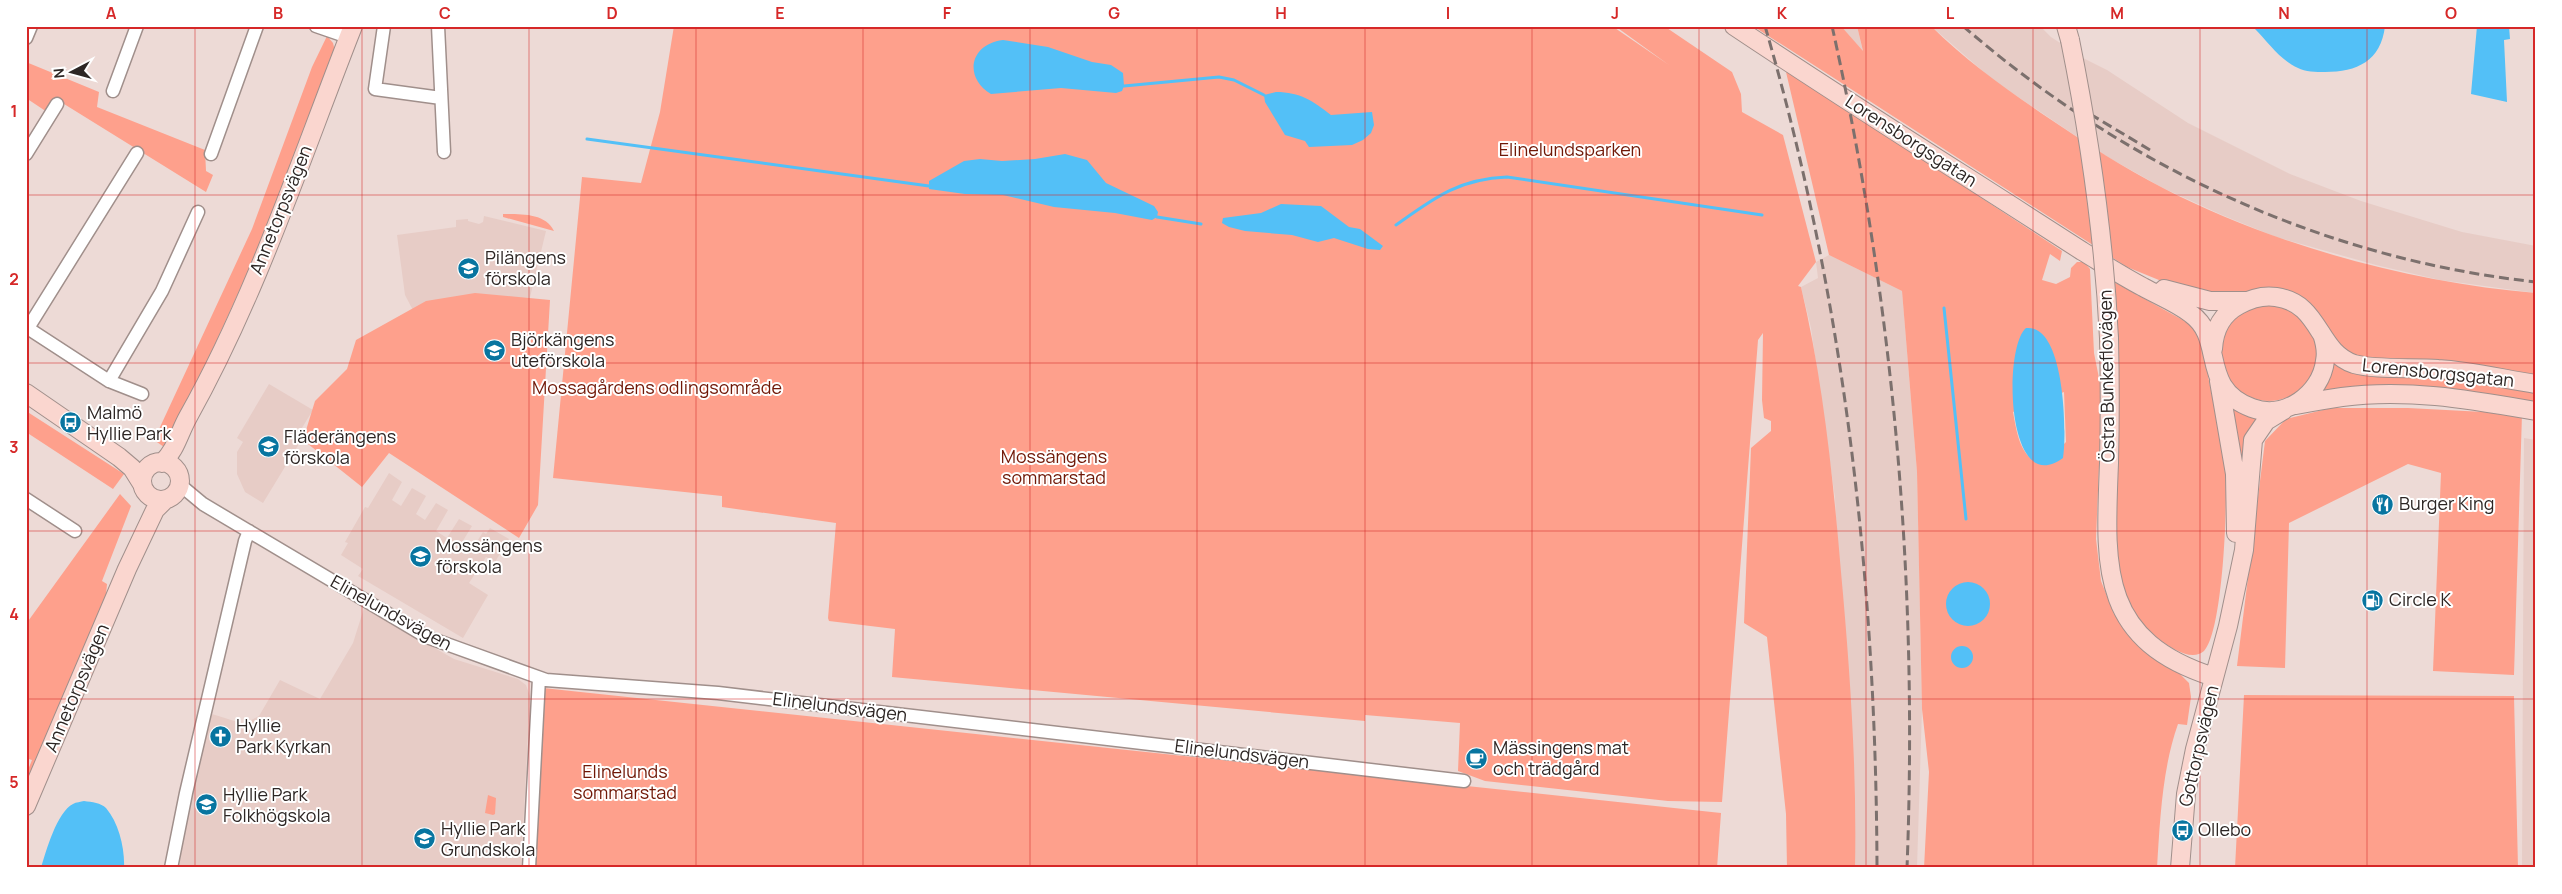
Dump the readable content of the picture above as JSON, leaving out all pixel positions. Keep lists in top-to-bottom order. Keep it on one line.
{"streets":{"main road":["Lorensborgsgatan","Annetorpsvägen","Östra Bunkeflovägen","Gottorpsvägen"],"street":["Elinelundsvägen"]},"crossings":[["Lorensborgsgatan","Gottorpsvägen"],["Annetorpsvägen","Elinelundsvägen"],["Östra Bunkeflovägen","Gottorpsvägen"]],"parks":["Elinelundsparken","Mossagårdens odlingsområde","Mossängens sommarstad","Elinelunds sommarstad"],"places":{"school or university":["Pilängens förskola","Björkängens uteförskola","Fläderängens förskola","Mossängens förskola","Hyllie Park Folkhögskola","Hyllie Park Grundskola"],"bus stop":["Malmö Hyllie Park","Ollebo"],"restaurant":["Burger King"],"fuel station":["Circle K"],"church":["Hyllie Park Kyrkan"],"cafe":["Mässingens mat och trädgård"]},"north":"left","grid":{"columns":["A","B","C","D","E","F","G","H","I","J","K","L","M","N","O"],"rows":["1","2","3","4","5"]}}
